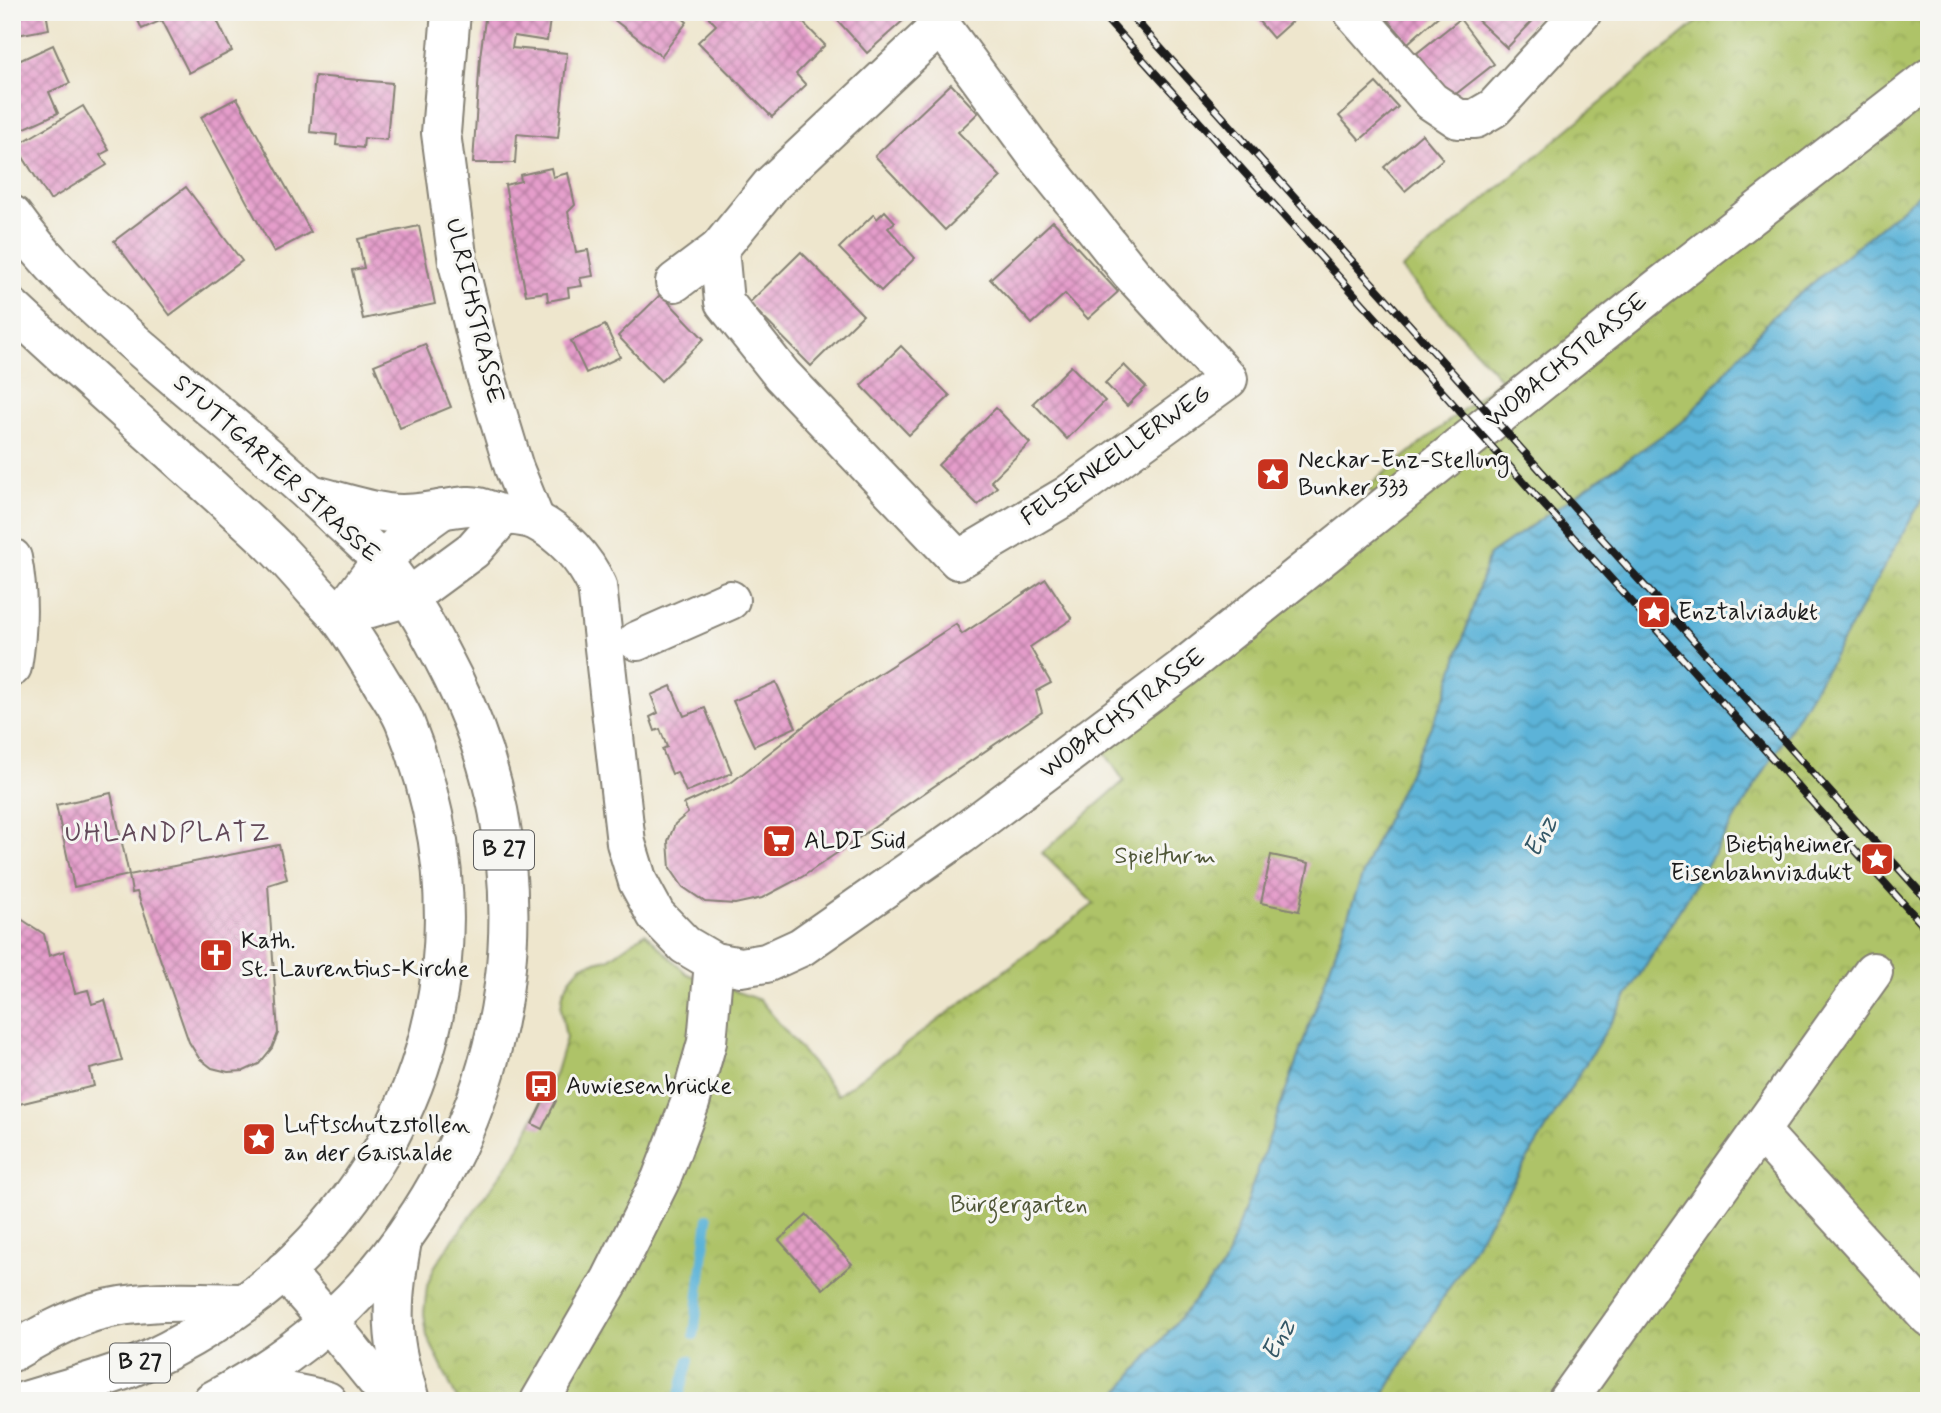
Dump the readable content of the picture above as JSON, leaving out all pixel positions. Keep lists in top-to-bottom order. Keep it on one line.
{"streets":{"street":["ULRICHSTRASSE","WOBACHSTRASSE","FELSENKELLERWEG","STUTTGARTER STRASSE","B 27"]},"crossings":[["ULRICHSTRASSE","WOBACHSTRASSE"],["WOBACHSTRASSE","STUTTGARTER STRASSE"]],"districts":["UHLANDPLATZ"],"water":["Enz"],"parks":["Spielturm","Bürgergarten"],"places":{"place":["Neckar-Enz-Stellung Bunker 333","Enztalviadukt","Bietigheimer Eisenbahnviadukt","Luftschutzstollen an der Gaishalde"],"supermarket":["ALDI Süd"],"church":["Kath. St.-Laurentius-Kirche"],"bus stop":["Auwiesenbrücke"]}}
